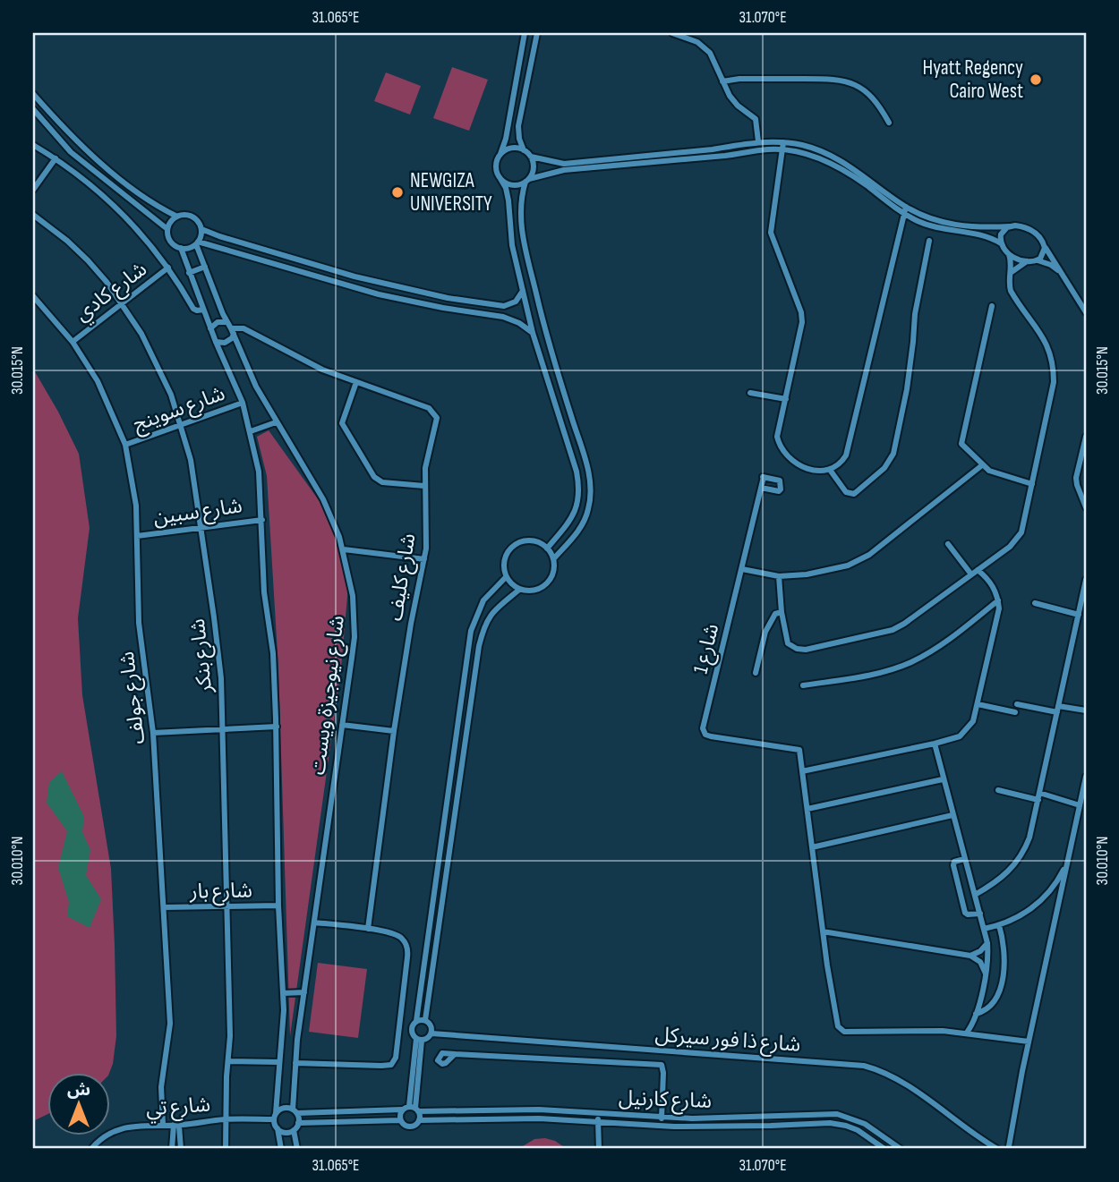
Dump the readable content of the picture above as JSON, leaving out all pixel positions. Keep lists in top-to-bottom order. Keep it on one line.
{"streets":{"street":["شارع كادي","شارع سوينج","شارع سبين","شارع كليف","شارع 1","شارع بنكر","شارع نيوجيزة ويست","شارع جولف","شارع بار","شارع ذا فور سيركل","شارع كارنيل","شارع تي"]},"crossings":[["شارع كادي","شارع بنكر"],["شارع كادي","شارع جولف"],["شارع سوينج","شارع بنكر"],["شارع سوينج","شارع نيوجيزة ويست"],["شارع سوينج","شارع جولف"],["شارع سبين","شارع بنكر"],["شارع سبين","شارع نيوجيزة ويست"],["شارع سبين","شارع جولف"],["شارع كليف","شارع نيوجيزة ويست"],["شارع بنكر","شارع بار"],["شارع بنكر","شارع تي"],["شارع نيوجيزة ويست","شارع بار"],["شارع نيوجيزة ويست","شارع تي"],["شارع جولف","شارع بار"],["شارع جولف","شارع تي"]],"places":["Hyatt Regency Cairo West","NEWGIZA UNIVERSITY"],"north":"top","coordinates":["31.065°E","31.070°E","30.015°N","30.010°N"]}
